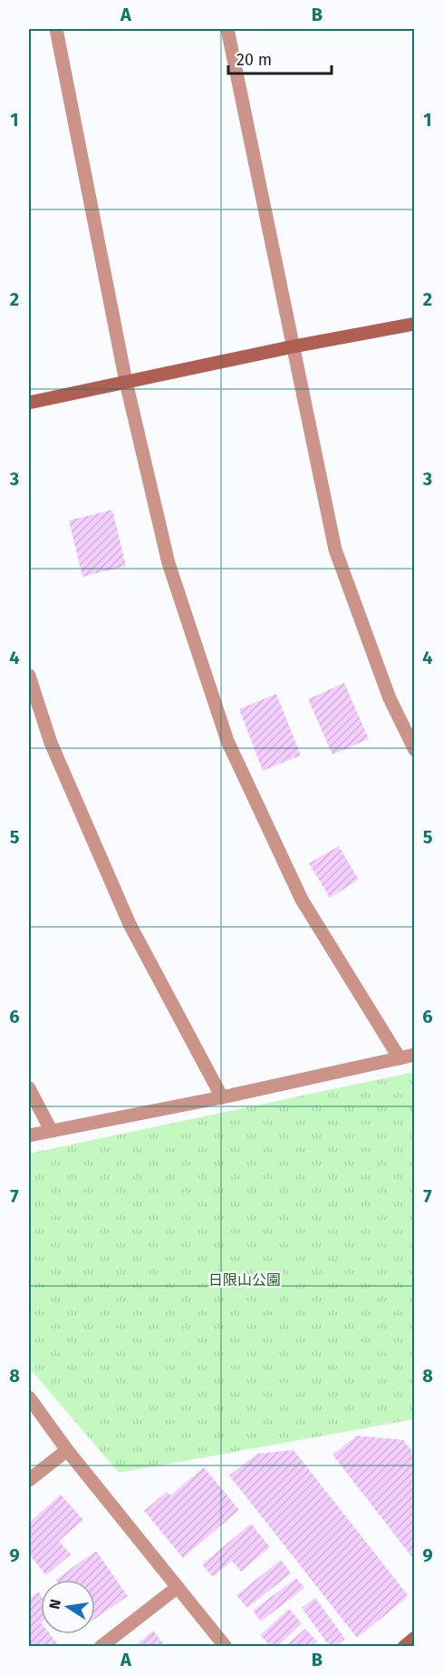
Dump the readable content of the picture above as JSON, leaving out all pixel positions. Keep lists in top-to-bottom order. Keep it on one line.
{"parks":["日限山公園"],"scale_bar":"20 m","north":"left","grid":{"columns":["A","B"],"rows":["1","2","3","4","5","6","7","8","9"]}}
